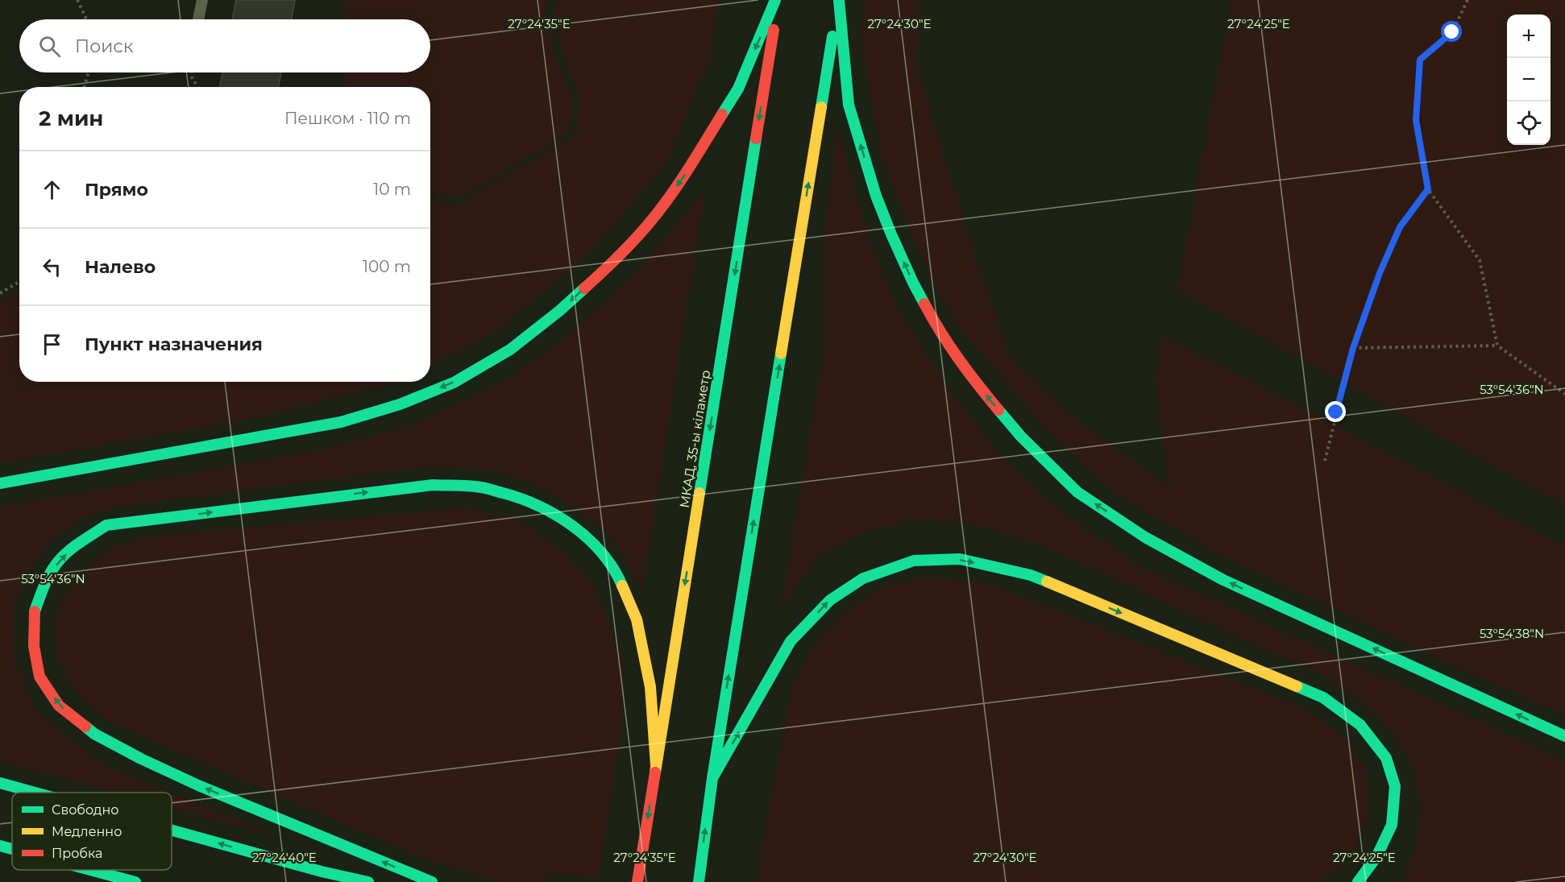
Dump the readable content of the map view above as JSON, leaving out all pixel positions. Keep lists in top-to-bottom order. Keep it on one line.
{"streets":{"main road":["МКАД, 35-ы кіламетр"]},"legend":["Свободно","Медленно","Пробка"],"page":{"map_buttons":["+","−"],"search":"Поиск","heading":["2 мин","Пешком · 110 m"],"list":[["Прямо","10 m"],["Налево","100 m"],"Пункт назначения"]},"coordinates":["27°24'35\"E","27°24'30\"E","27°24'25\"E","53°54'36\"N","53°54'38\"N","27°24'40\"E"]}
